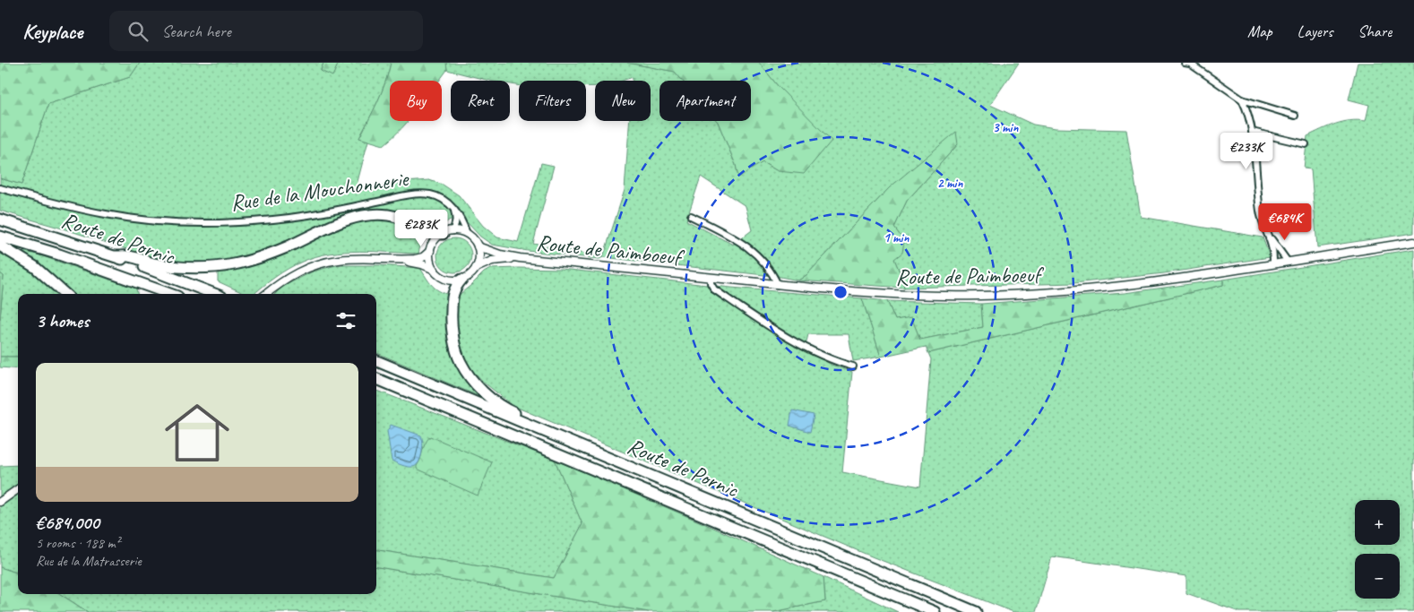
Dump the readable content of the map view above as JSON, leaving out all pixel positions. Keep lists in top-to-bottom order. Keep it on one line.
{"streets":{"highway":["Route de Pornic"],"street":["Rue de la Mouchonnerie","Route de Paimboeuf"]},"crossings":[["Rue de la Mouchonnerie","Route de Paimboeuf"]],"page":{"header":"Keyplace","search":"Search here","nav":["Map","Layers","Share"],"chip":["Buy","Rent","Filters","New","Apartment"],"price":["€233K","€684K","€283K"],"heading":"3 homes","list":[{"name":"€684,000","note":"5 rooms · 188 m² · Rue de la Matrasserie"}],"map_buttons":["+","−"]},"rings":["3 min","2 min","1 min"]}
